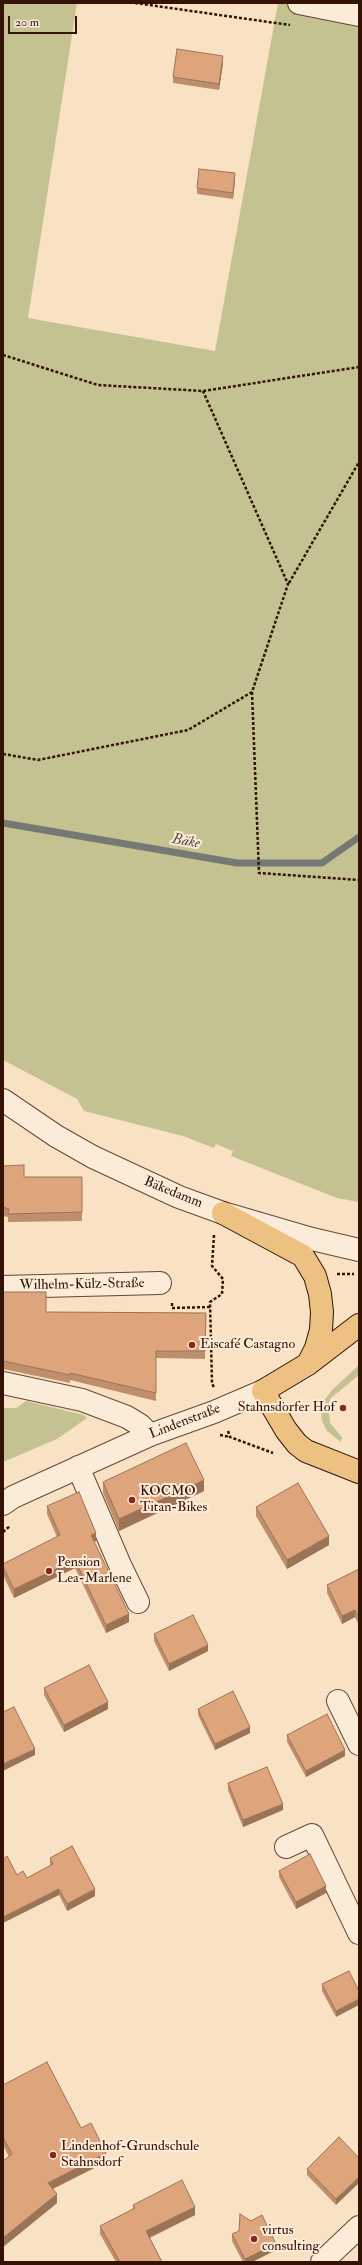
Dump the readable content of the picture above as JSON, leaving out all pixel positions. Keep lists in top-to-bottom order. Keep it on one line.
{"streets":{"main road":["Lindenstraße"],"street":["Bäkedamm","Wilhelm-Külz-Straße"]},"water":["Bäke"],"places":["Eiscafé Castagno","Stahnsdorfer Hof","KOCMO Titan-Bikes","Pension Lea-Marlene","Lindenhof-Grundschule Stahnsdorf","virtus consulting"],"scale_bar":"20 m"}
